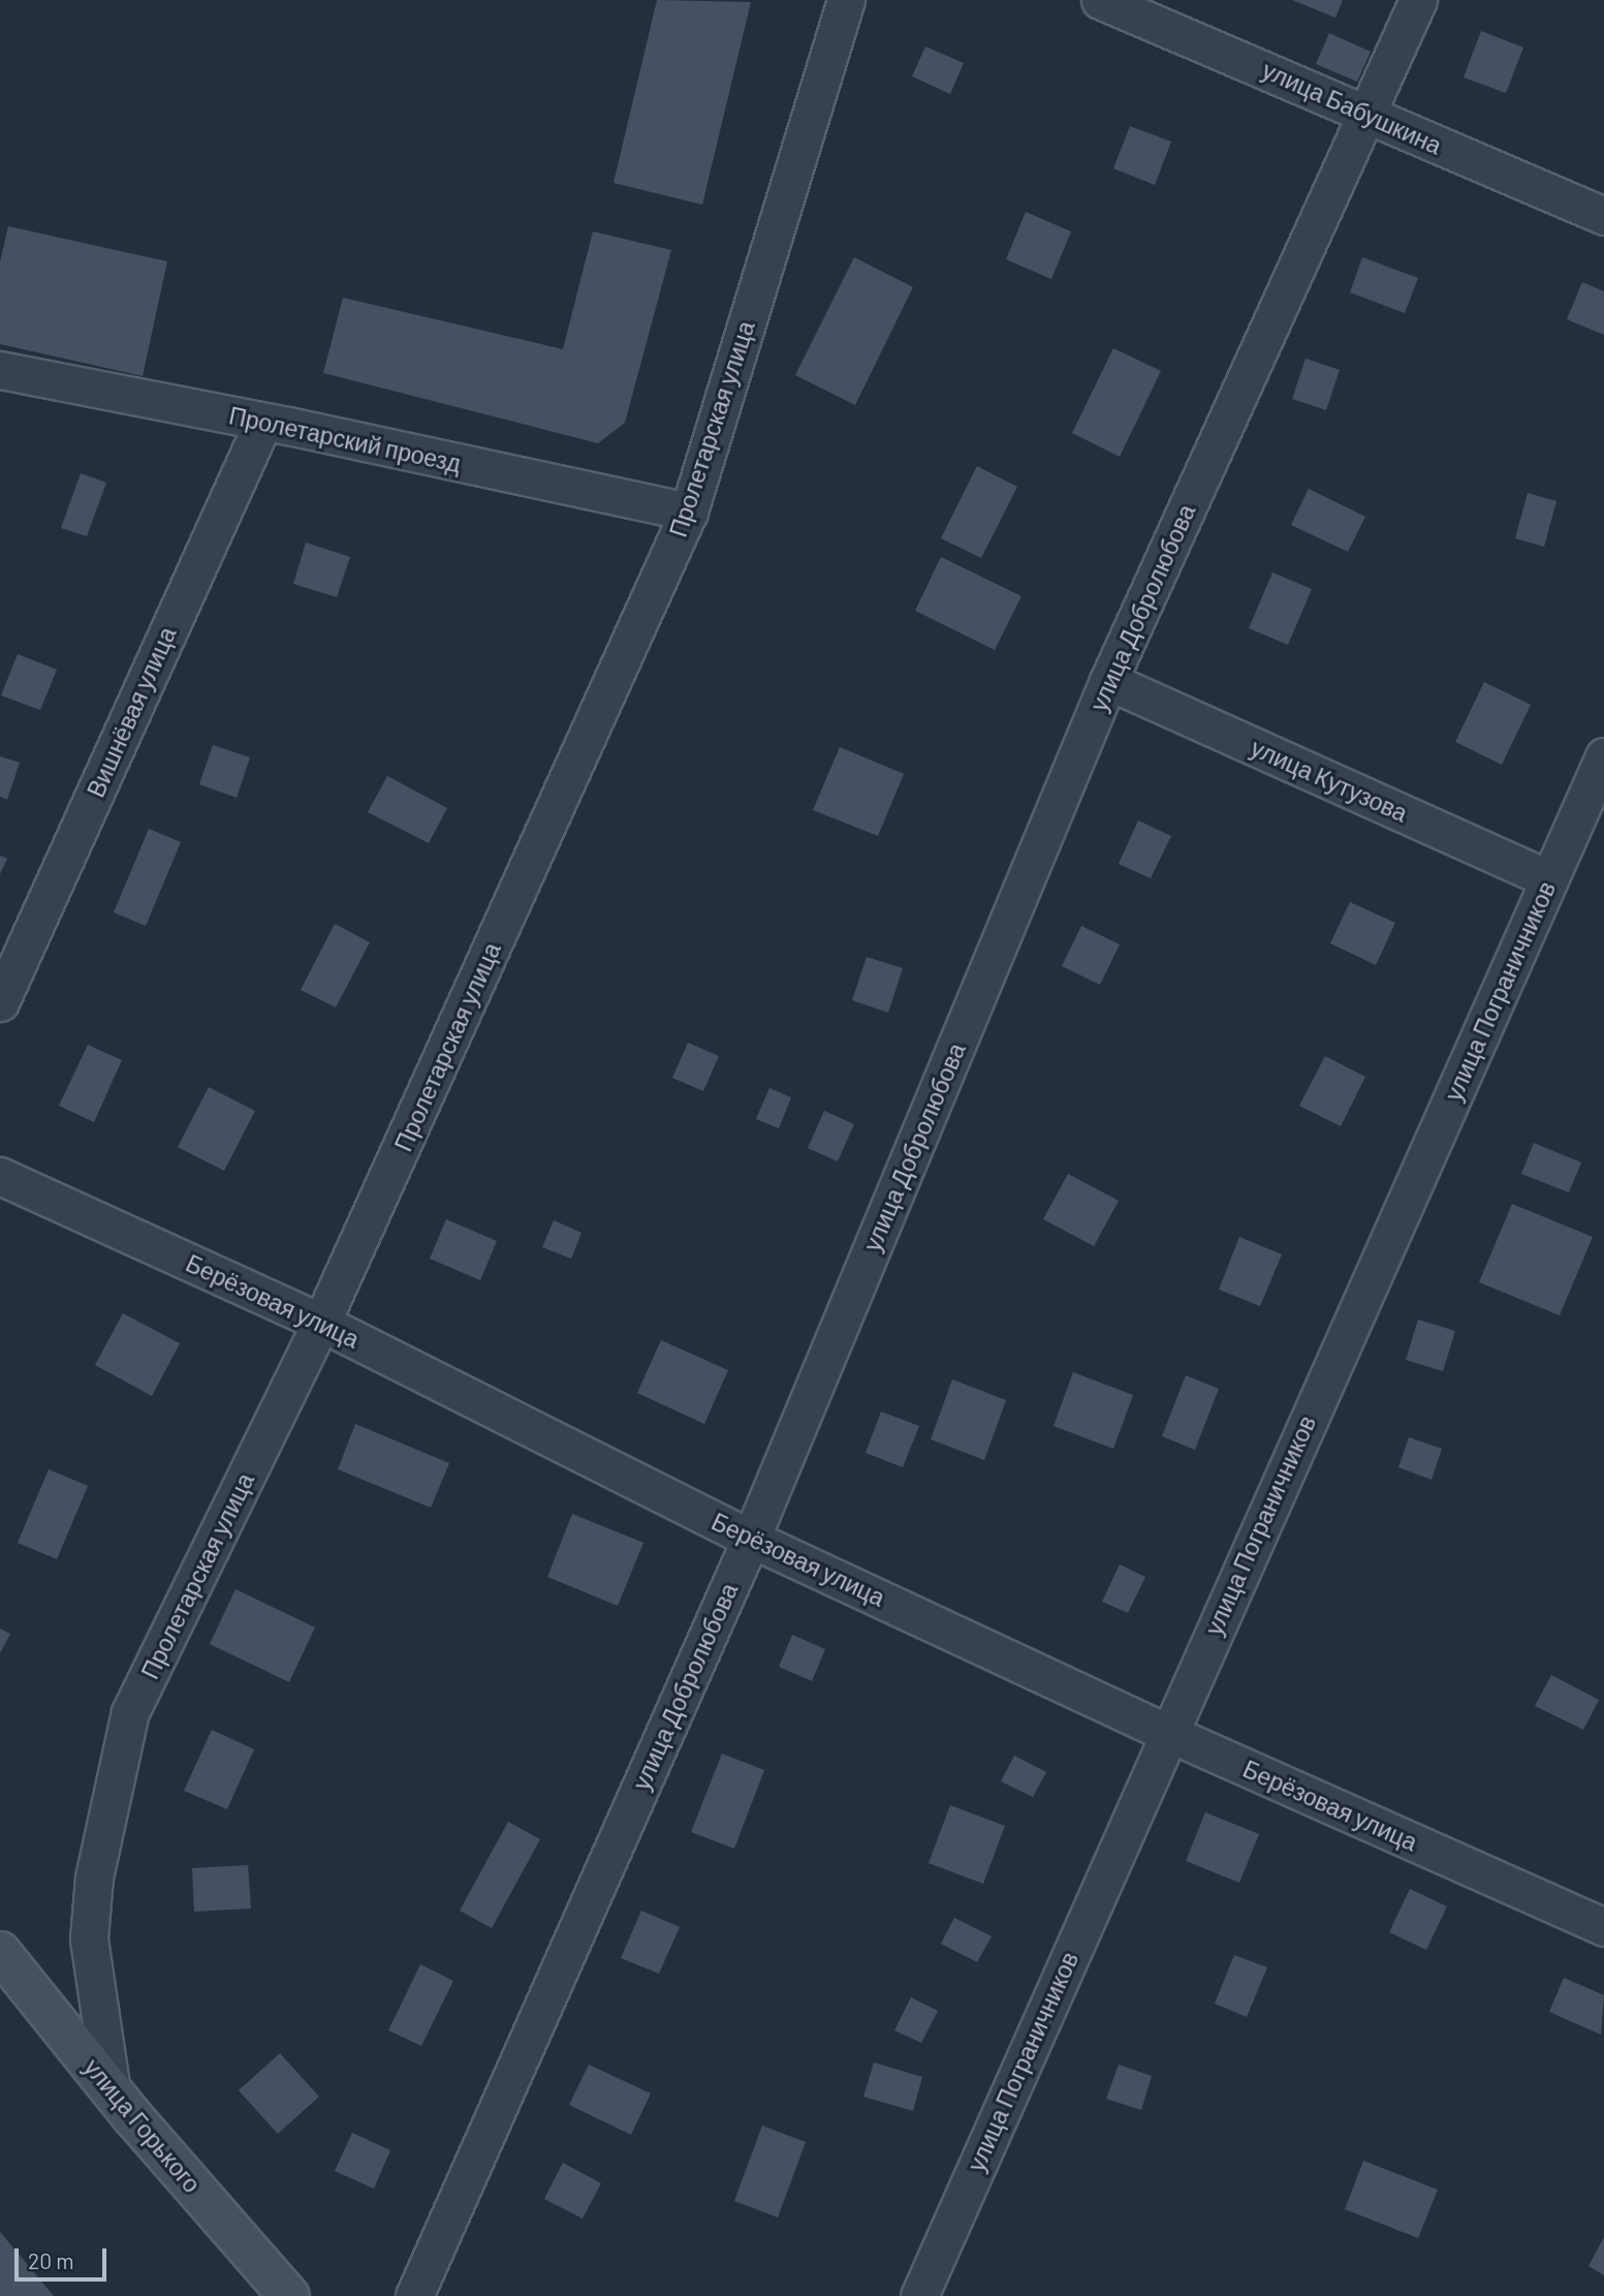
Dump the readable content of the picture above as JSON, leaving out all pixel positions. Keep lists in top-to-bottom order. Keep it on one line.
{"streets":{"main road":["улица Горького"],"street":["улица Бабушкина","Пролетарская улица","Пролетарский проезд","улица Добролюбова","Вишнёвая улица","улица Кутузова","улица Пограничников","Берёзовая улица"]},"crossings":[["улица Бабушкина","улица Добролюбова"],["Пролетарская улица","Пролетарский проезд"],["Пролетарская улица","Берёзовая улица"],["Пролетарская улица","улица Горького"],["Пролетарский проезд","Вишнёвая улица"],["улица Добролюбова","улица Кутузова"],["улица Добролюбова","Берёзовая улица"],["улица Кутузова","улица Пограничников"],["улица Пограничников","Берёзовая улица"]],"scale_bar":"20 m"}
